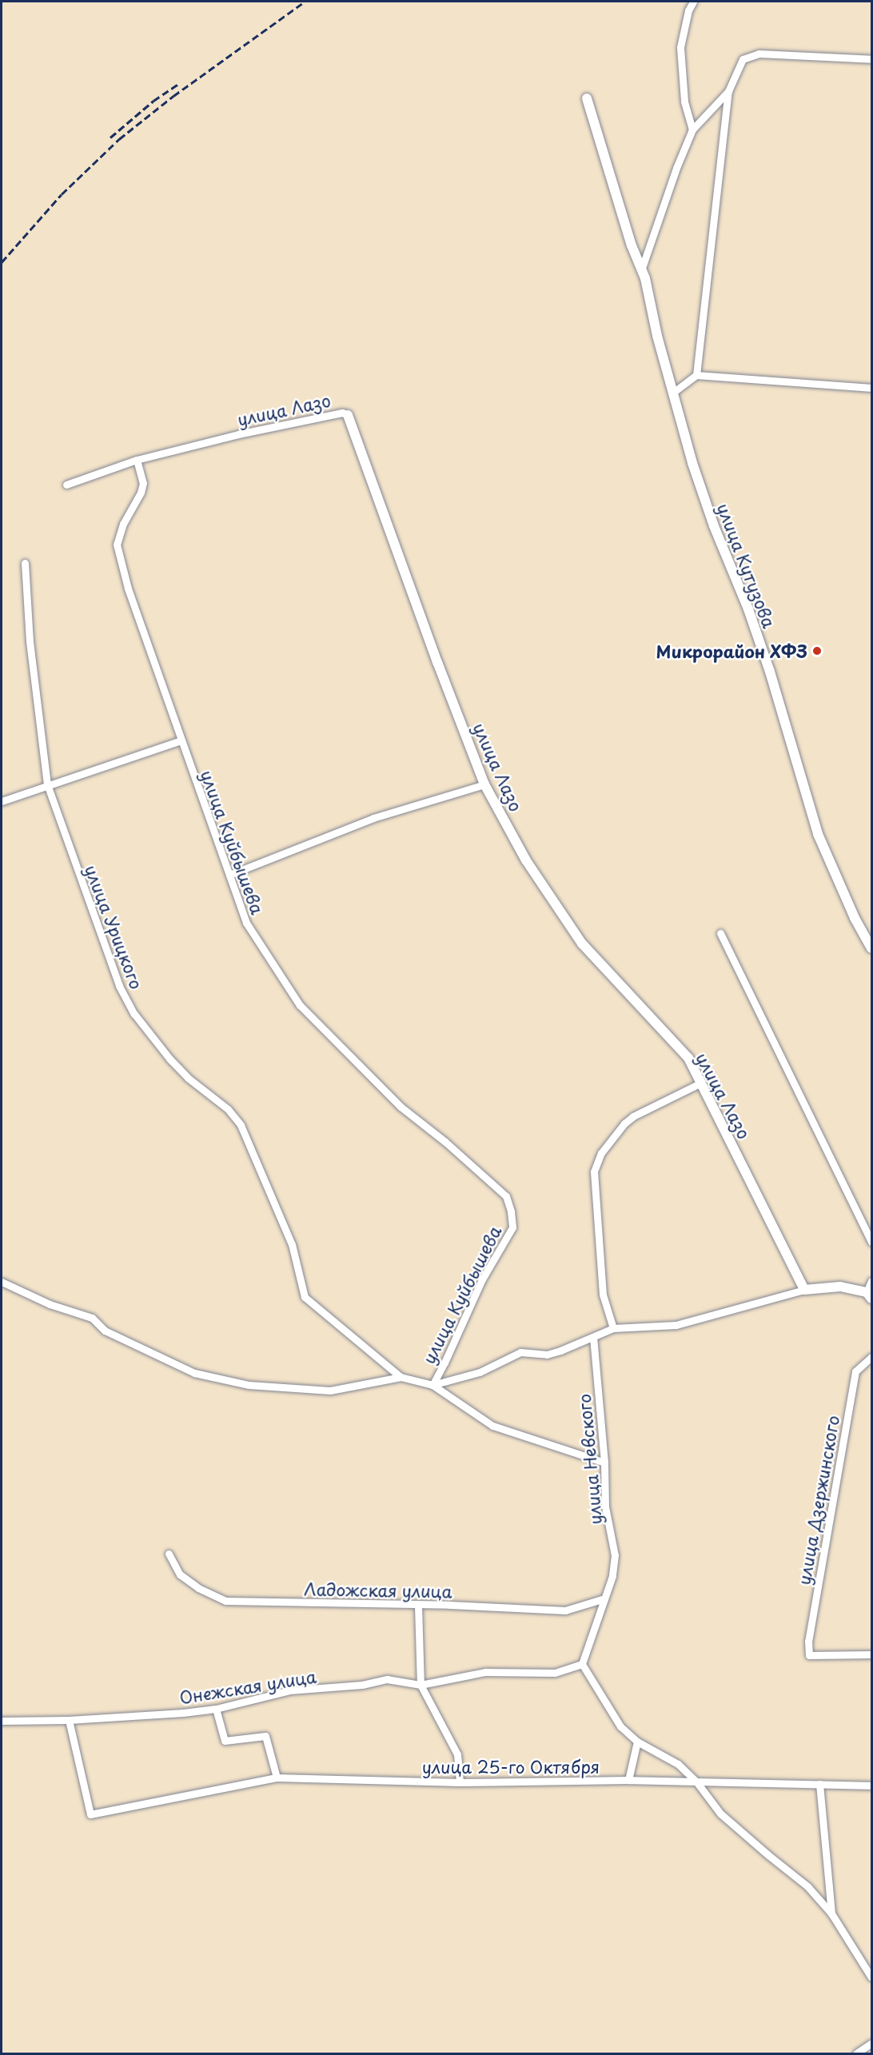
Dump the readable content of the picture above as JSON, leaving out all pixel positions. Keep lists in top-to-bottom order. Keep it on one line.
{"streets":{"street":["улица Лазо","улица Кутузова","улица Куйбышева","улица Урицкого","улица Невского","улица Дзержинского","Ладожская улица","Онежская улица","улица 25-го Октября"]},"crossings":[["улица Лазо","улица Куйбышева"],["улица Невского","Ладожская улица"],["улица Невского","Онежская улица"],["Онежская улица","улица 25-го Октября"]],"places":["Микрорайон ХФЗ"]}
